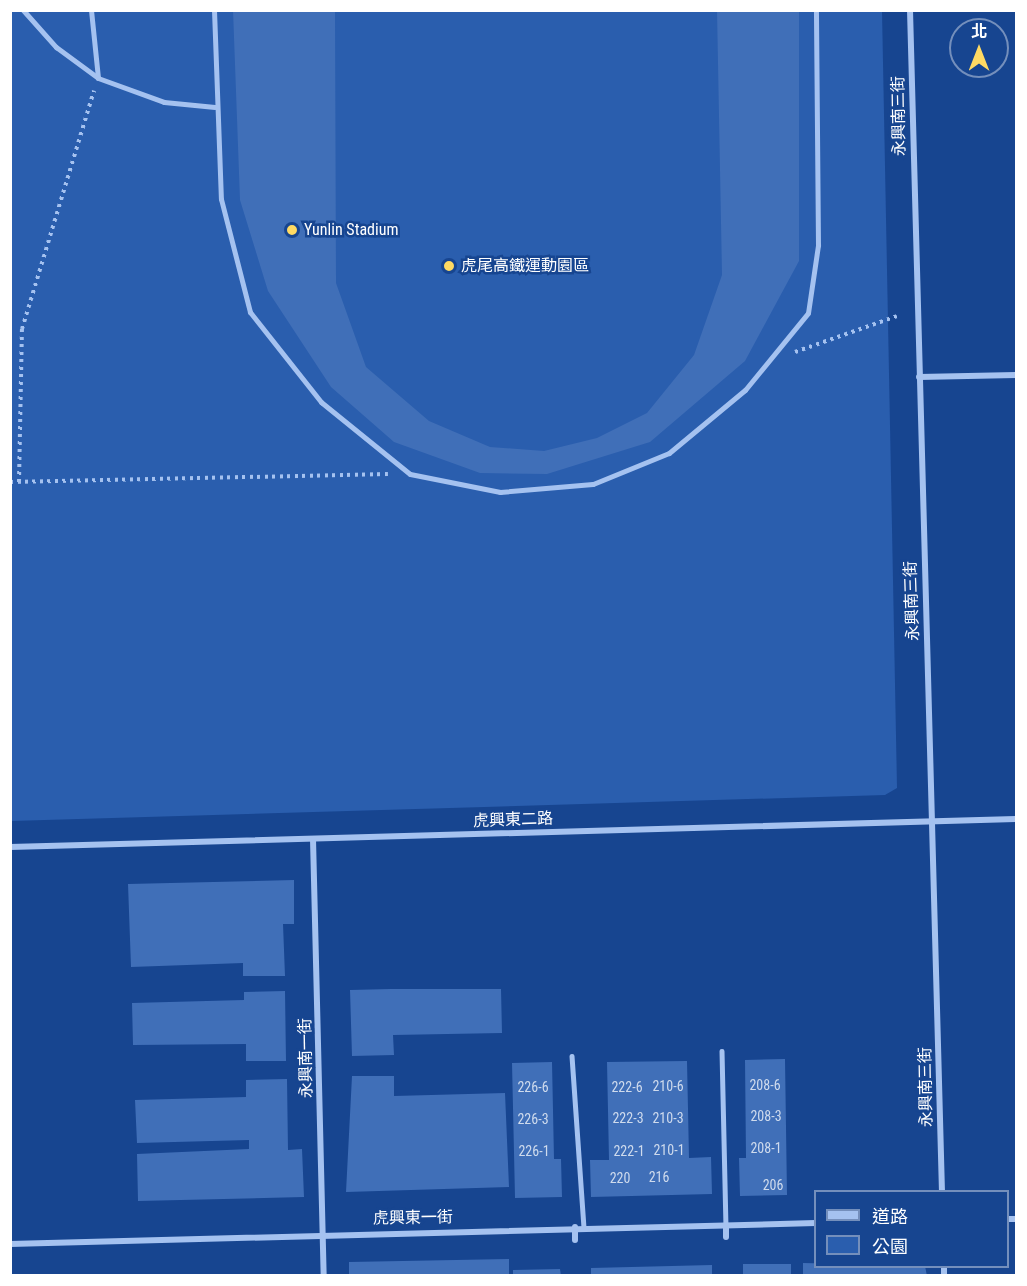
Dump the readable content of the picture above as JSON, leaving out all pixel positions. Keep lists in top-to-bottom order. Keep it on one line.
{"streets":{"street":["永興南三街","虎興東二路","永興南一街","虎興東一街"]},"crossings":[["永興南三街","虎興東二路"],["虎興東二路","永興南一街"],["永興南一街","虎興東一街"]],"places":["Yunlin Stadium","虎尾高鐵運動園區"],"house_numbers":["208-6","210-6","226-6","222-6","208-3","222-3","210-3","226-3","208-1","210-1","226-1","222-1","216","220","206"],"legend":["道路","公園"],"north":"top"}
